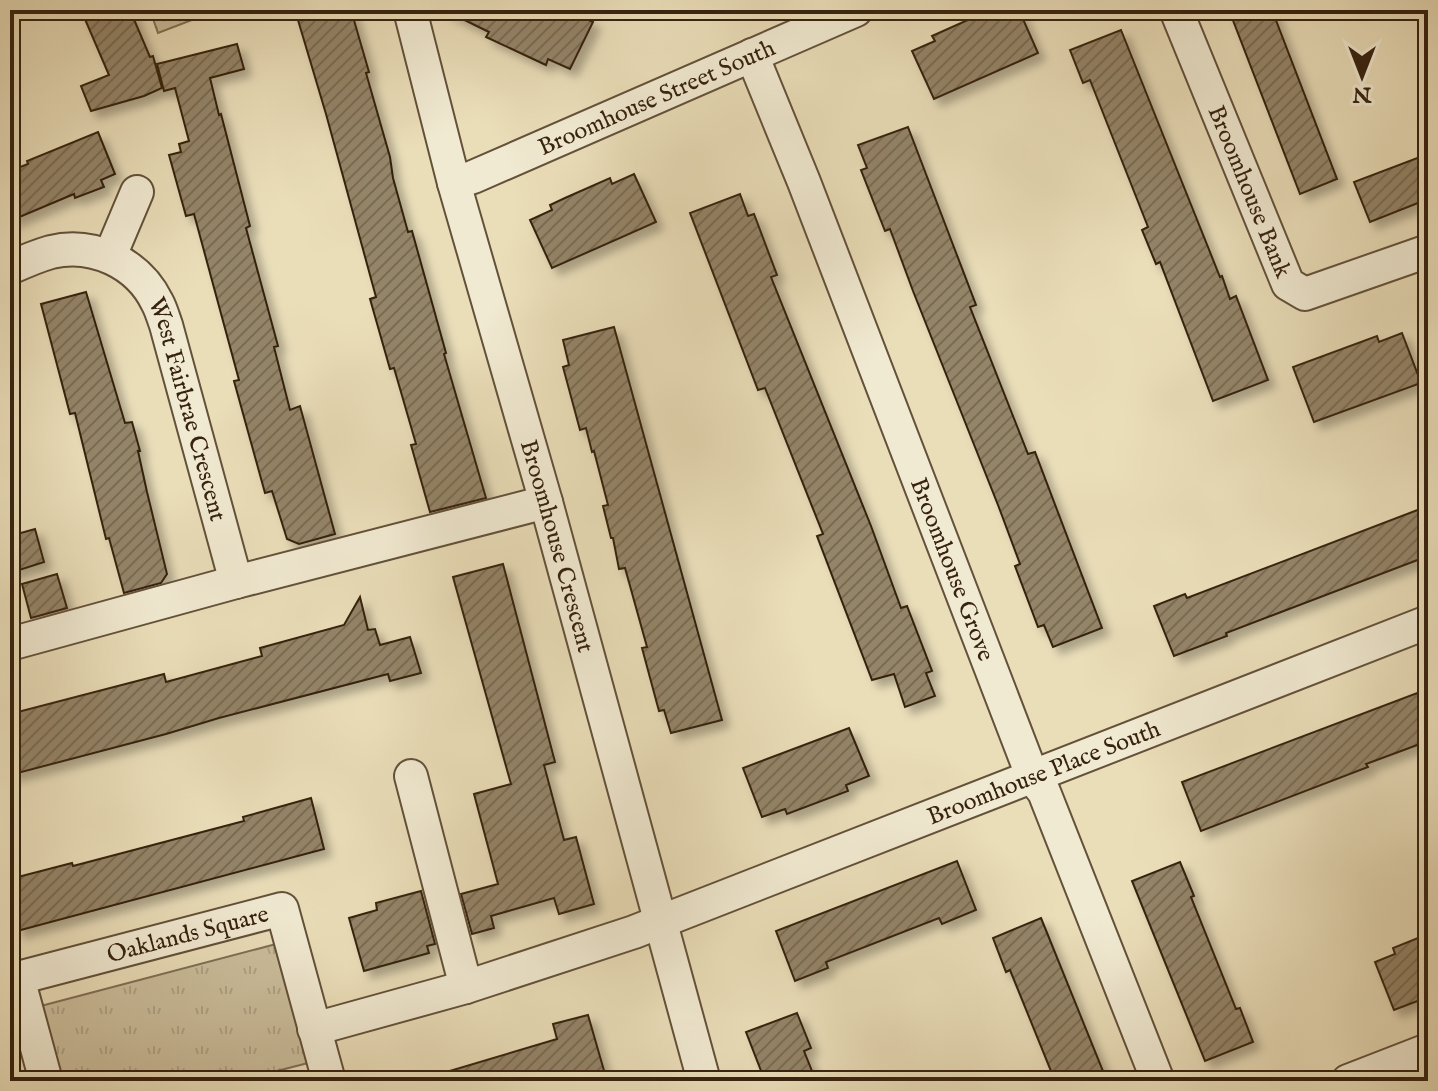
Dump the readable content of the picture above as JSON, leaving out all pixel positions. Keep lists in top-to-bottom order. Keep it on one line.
{"streets":{"street":["Broomhouse Street South","Broomhouse Bank","West Fairbrae Crescent","Broomhouse Crescent","Broomhouse Grove","Broomhouse Place South","Oaklands Square"]},"crossings":[["Broomhouse Street South","Broomhouse Crescent"],["Broomhouse Street South","Broomhouse Grove"],["Broomhouse Crescent","Broomhouse Place South"],["Broomhouse Grove","Broomhouse Place South"]],"north":"bottom"}
